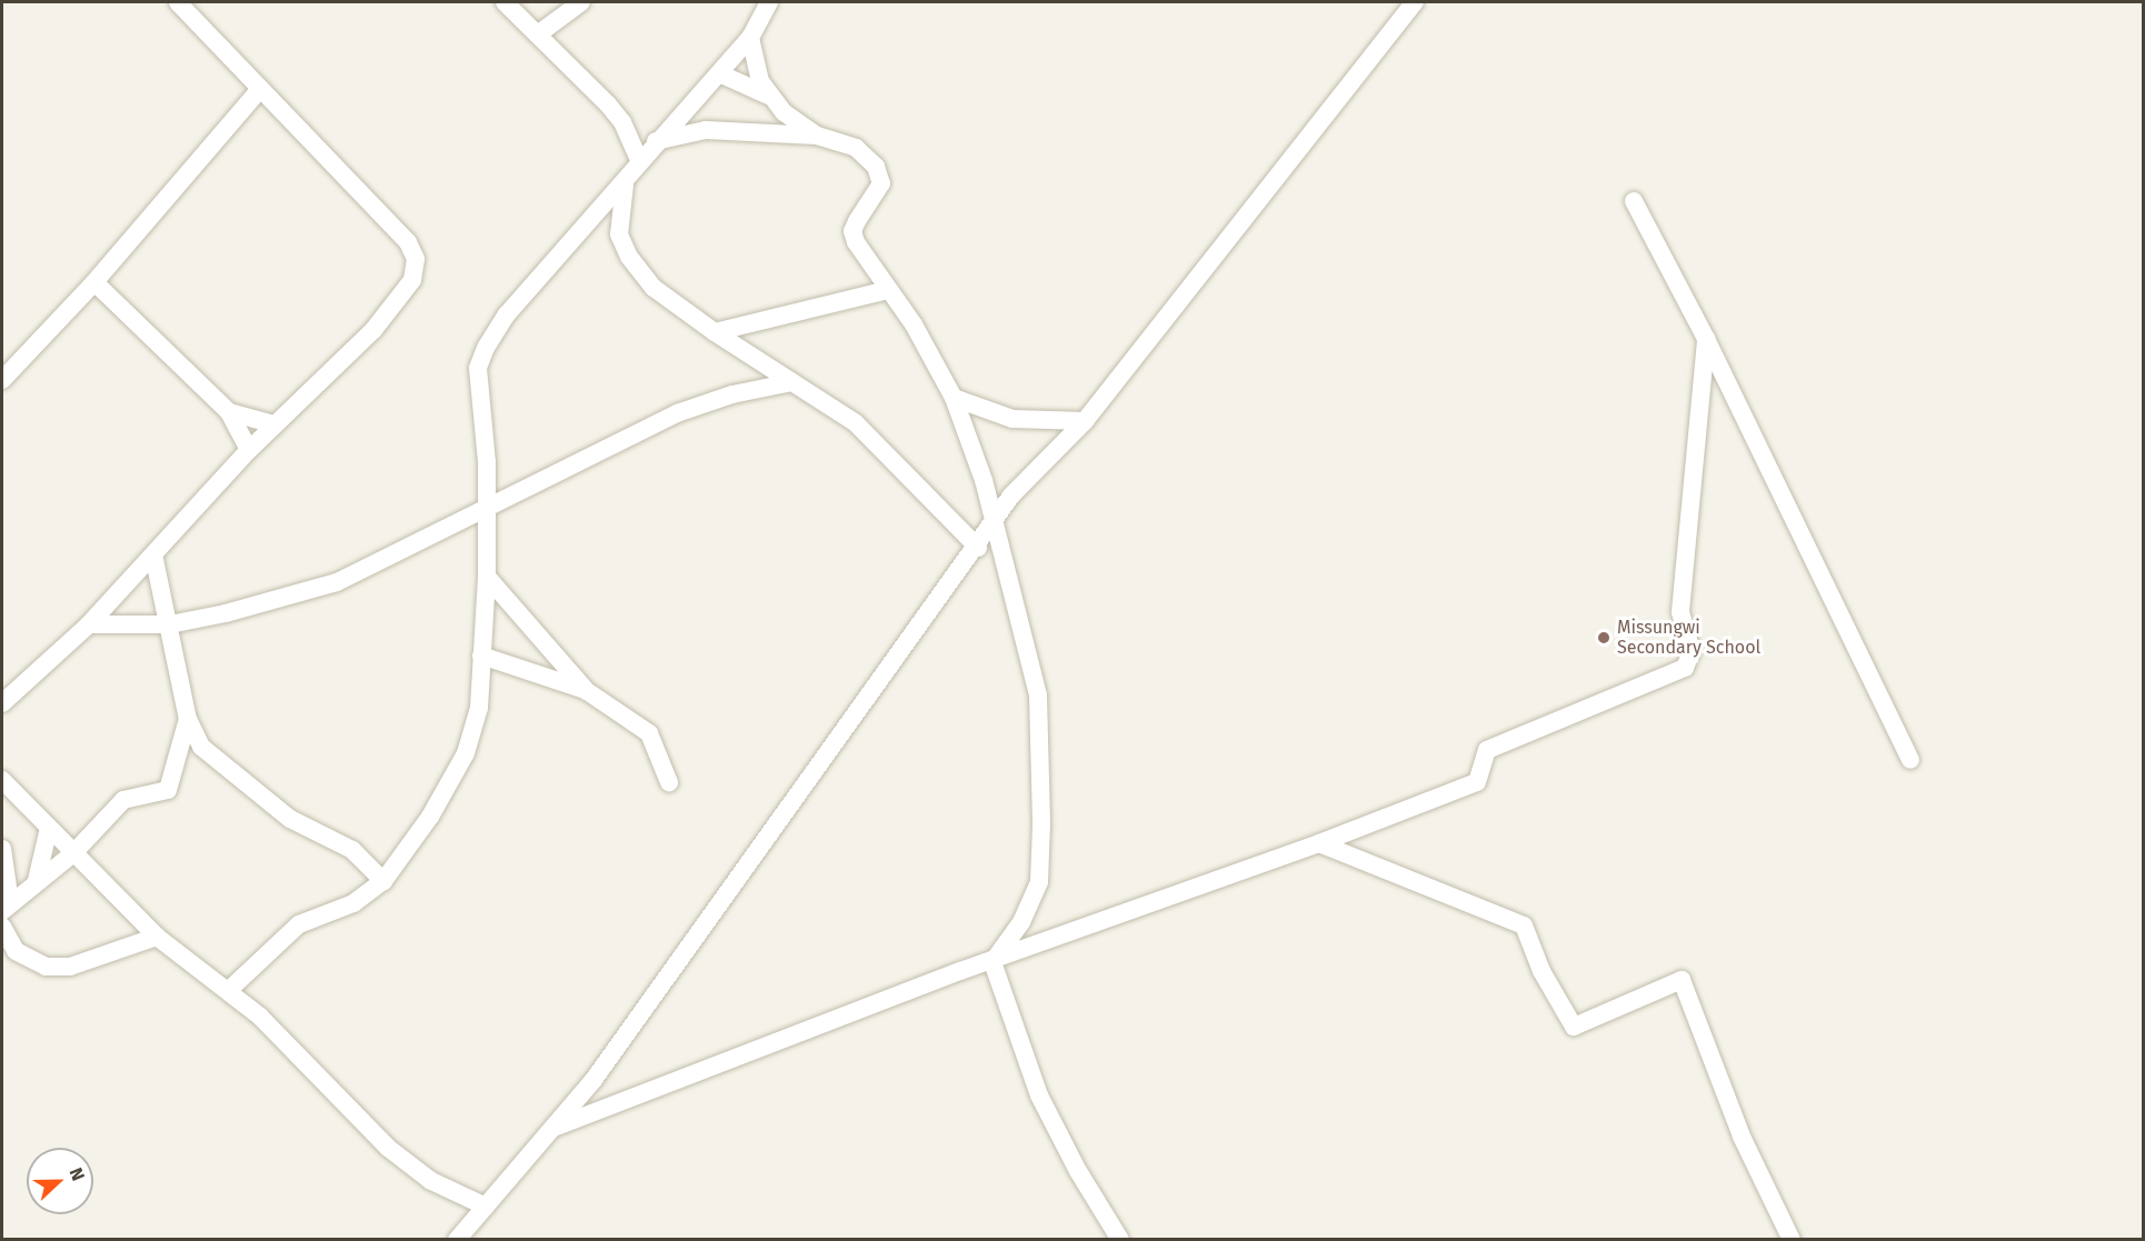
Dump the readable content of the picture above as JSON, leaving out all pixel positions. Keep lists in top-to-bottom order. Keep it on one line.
{"places":["Missungwi Secondary School"],"north":"right"}
